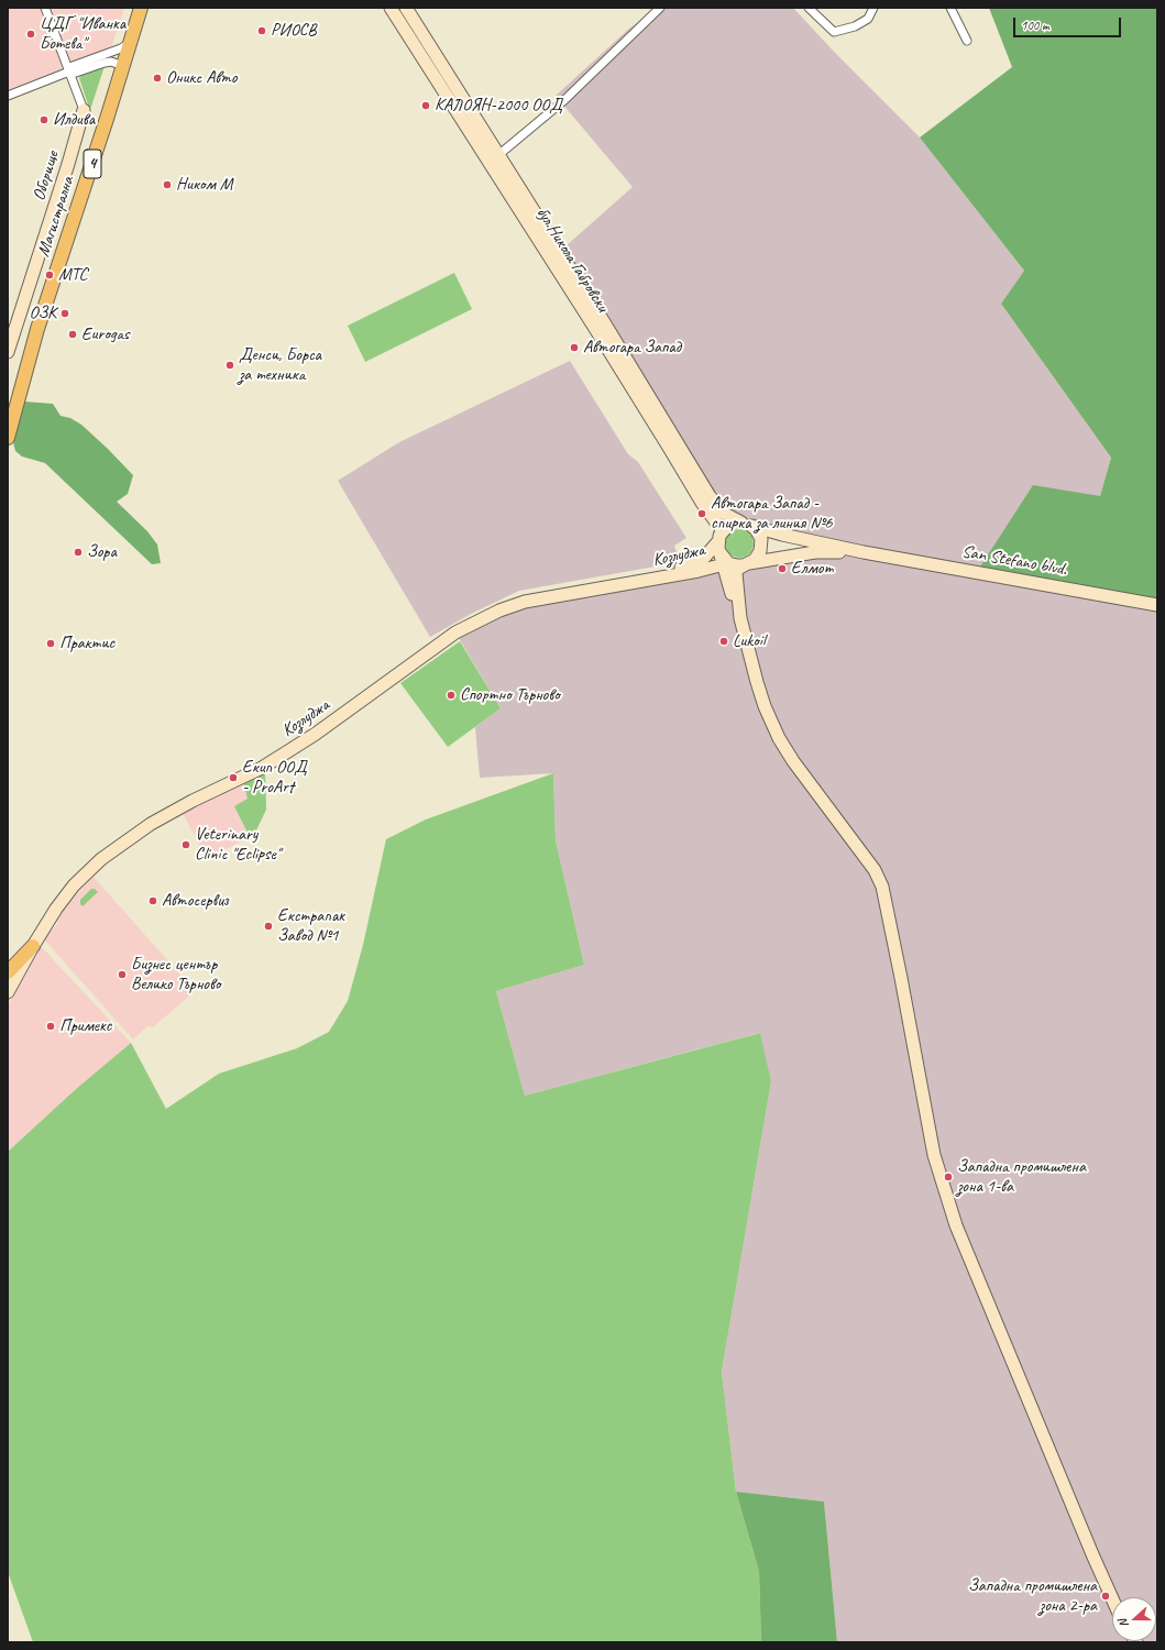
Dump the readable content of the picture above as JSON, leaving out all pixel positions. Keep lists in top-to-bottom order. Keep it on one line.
{"streets":{"main road":["4","Магистрална"],"street":["Оборище","бул.Никола Габровски","Козлуджа","San Stefano blvd."]},"crossings":[["4","Магистрална"],["бул.Никола Габровски","Козлуджа"],["бул.Никола Габровски","San Stefano blvd."],["Козлуджа","San Stefano blvd."]],"places":["РИОСВ","ЦДГ \"Иванка Ботева\"","Оникс Авто","КАЛОЯН-2000 ООД","Илдива","Ником М","МТС","ОЗК","Eurogas","Автогара Запад","Денси, Борса за техника","Автогара Запад - спирка за линия №6","Зора","Елмот","Lukoil","Практис","Спортно Търново","Екип ООД - ProArt","Veterinary Clinic \"Eclipse\"","Автосервиз","Екстрапак Завод №1","Бизнес център Велико Търново","Примекс","Западна промишлена зона 1-ва","Западна промишлена зона 2-ра"],"scale_bar":"100 m","north":"left"}
